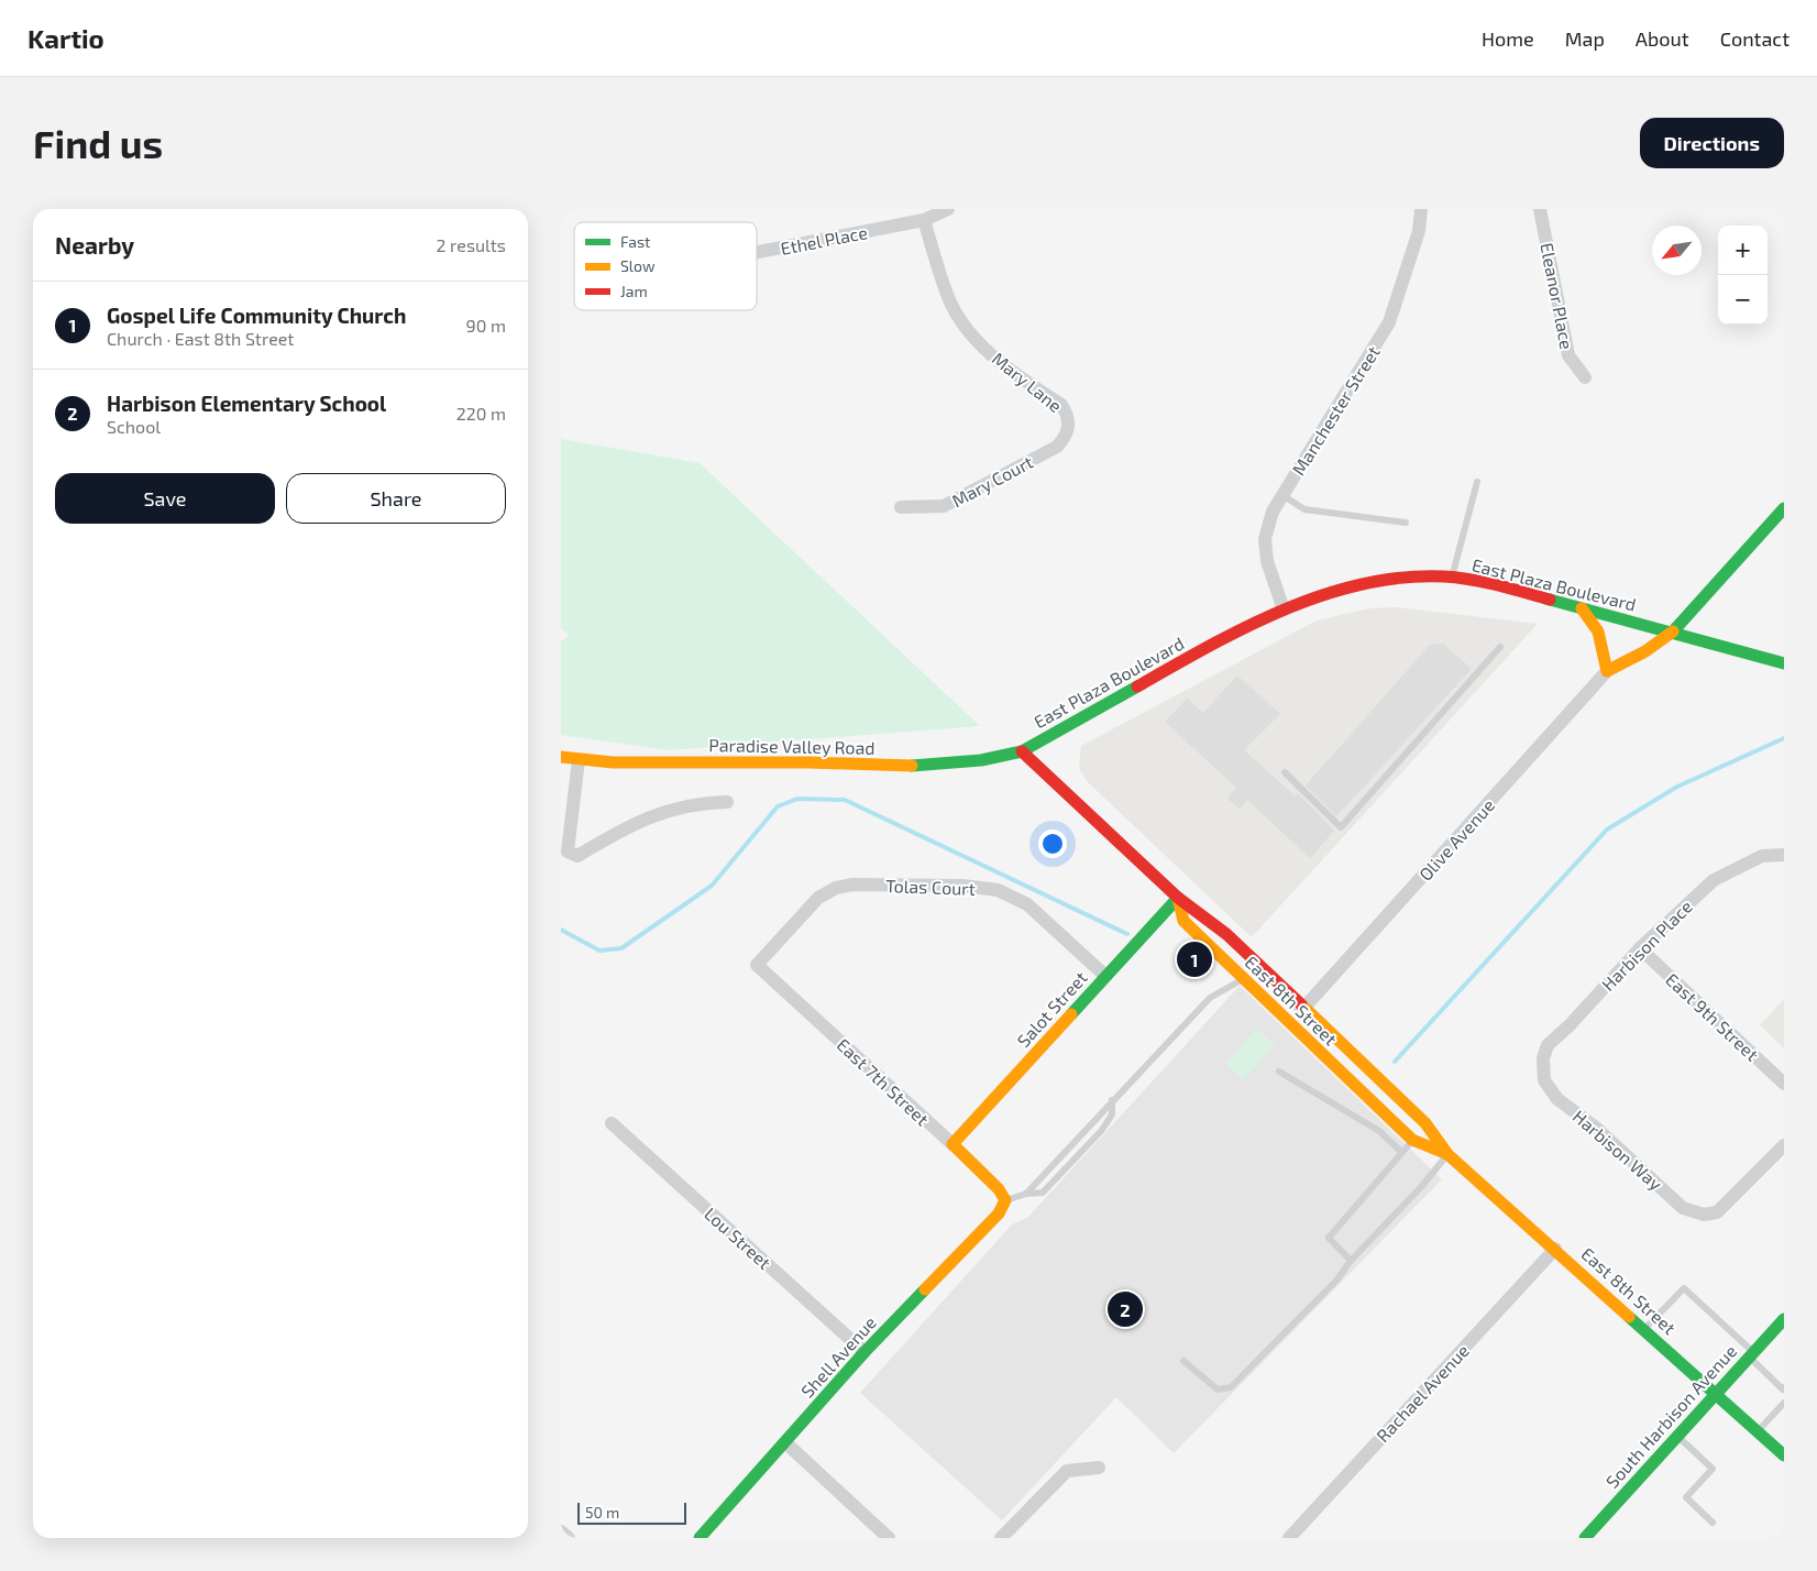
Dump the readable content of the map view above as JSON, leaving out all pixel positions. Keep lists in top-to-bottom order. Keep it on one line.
{"streets":{"main road":["East Plaza Boulevard","Paradise Valley Road","East 8th Street","Salot Street","East 7th Street","Shell Avenue","South Harbison Avenue"],"street":["Ethel Place","Eleanor Place","Mary Lane","Manchester Street","Mary Court","Olive Avenue","Tolas Court","Harbison Place","East 9th Street","Harbison Way","Lou Street","Rachael Avenue"]},"crossings":[["Ethel Place","Mary Lane"],["Mary Lane","Mary Court"],["Manchester Street","East Plaza Boulevard"],["East Plaza Boulevard","Paradise Valley Road"],["East Plaza Boulevard","East 8th Street"],["Paradise Valley Road","East 8th Street"],["Olive Avenue","East 8th Street"],["Tolas Court","Salot Street"],["Tolas Court","East 7th Street"],["Harbison Place","East 9th Street"],["Harbison Place","Harbison Way"],["East 8th Street","Salot Street"],["East 8th Street","Rachael Avenue"],["East 8th Street","South Harbison Avenue"],["Salot Street","East 7th Street"],["East 7th Street","Shell Avenue"],["Lou Street","Shell Avenue"]],"legend":["Fast","Slow","Jam"],"scale_bar":"50 m","north":"bottom left","page":{"header":"Kartio","nav":["Home","Map","About","Contact"],"buttons":["Directions",["Save","Share"]],"title":"Find us","heading":["Nearby","2 results"],"map_buttons":["+","−"],"list":[{"mark":"1","name":"Gospel Life Community Church","note":"Church · East 8th Street","value":"90 m"},{"mark":"2","name":"Harbison Elementary School","note":"School","value":"220 m"}],"pins":["1","2"],"scale":"50 m"}}
